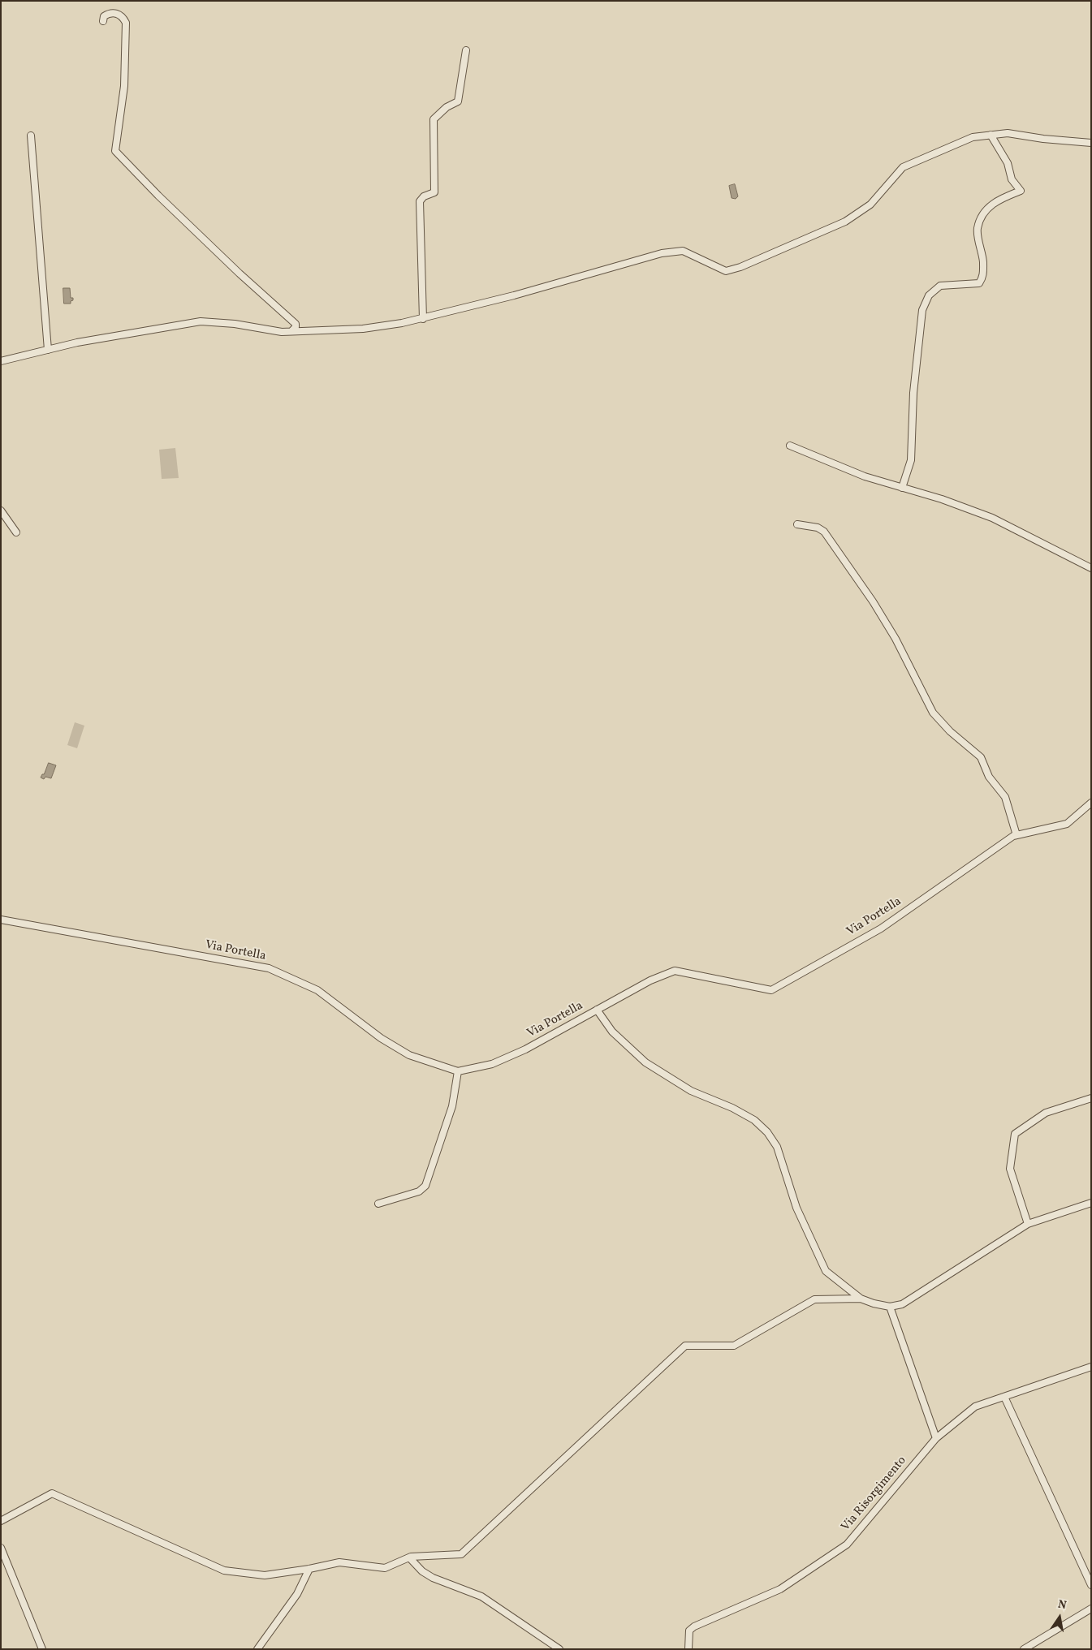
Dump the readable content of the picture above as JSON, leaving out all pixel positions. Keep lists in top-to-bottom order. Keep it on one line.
{"streets":{"street":["Via Portella","Via Risorgimento"]},"north":"top"}
